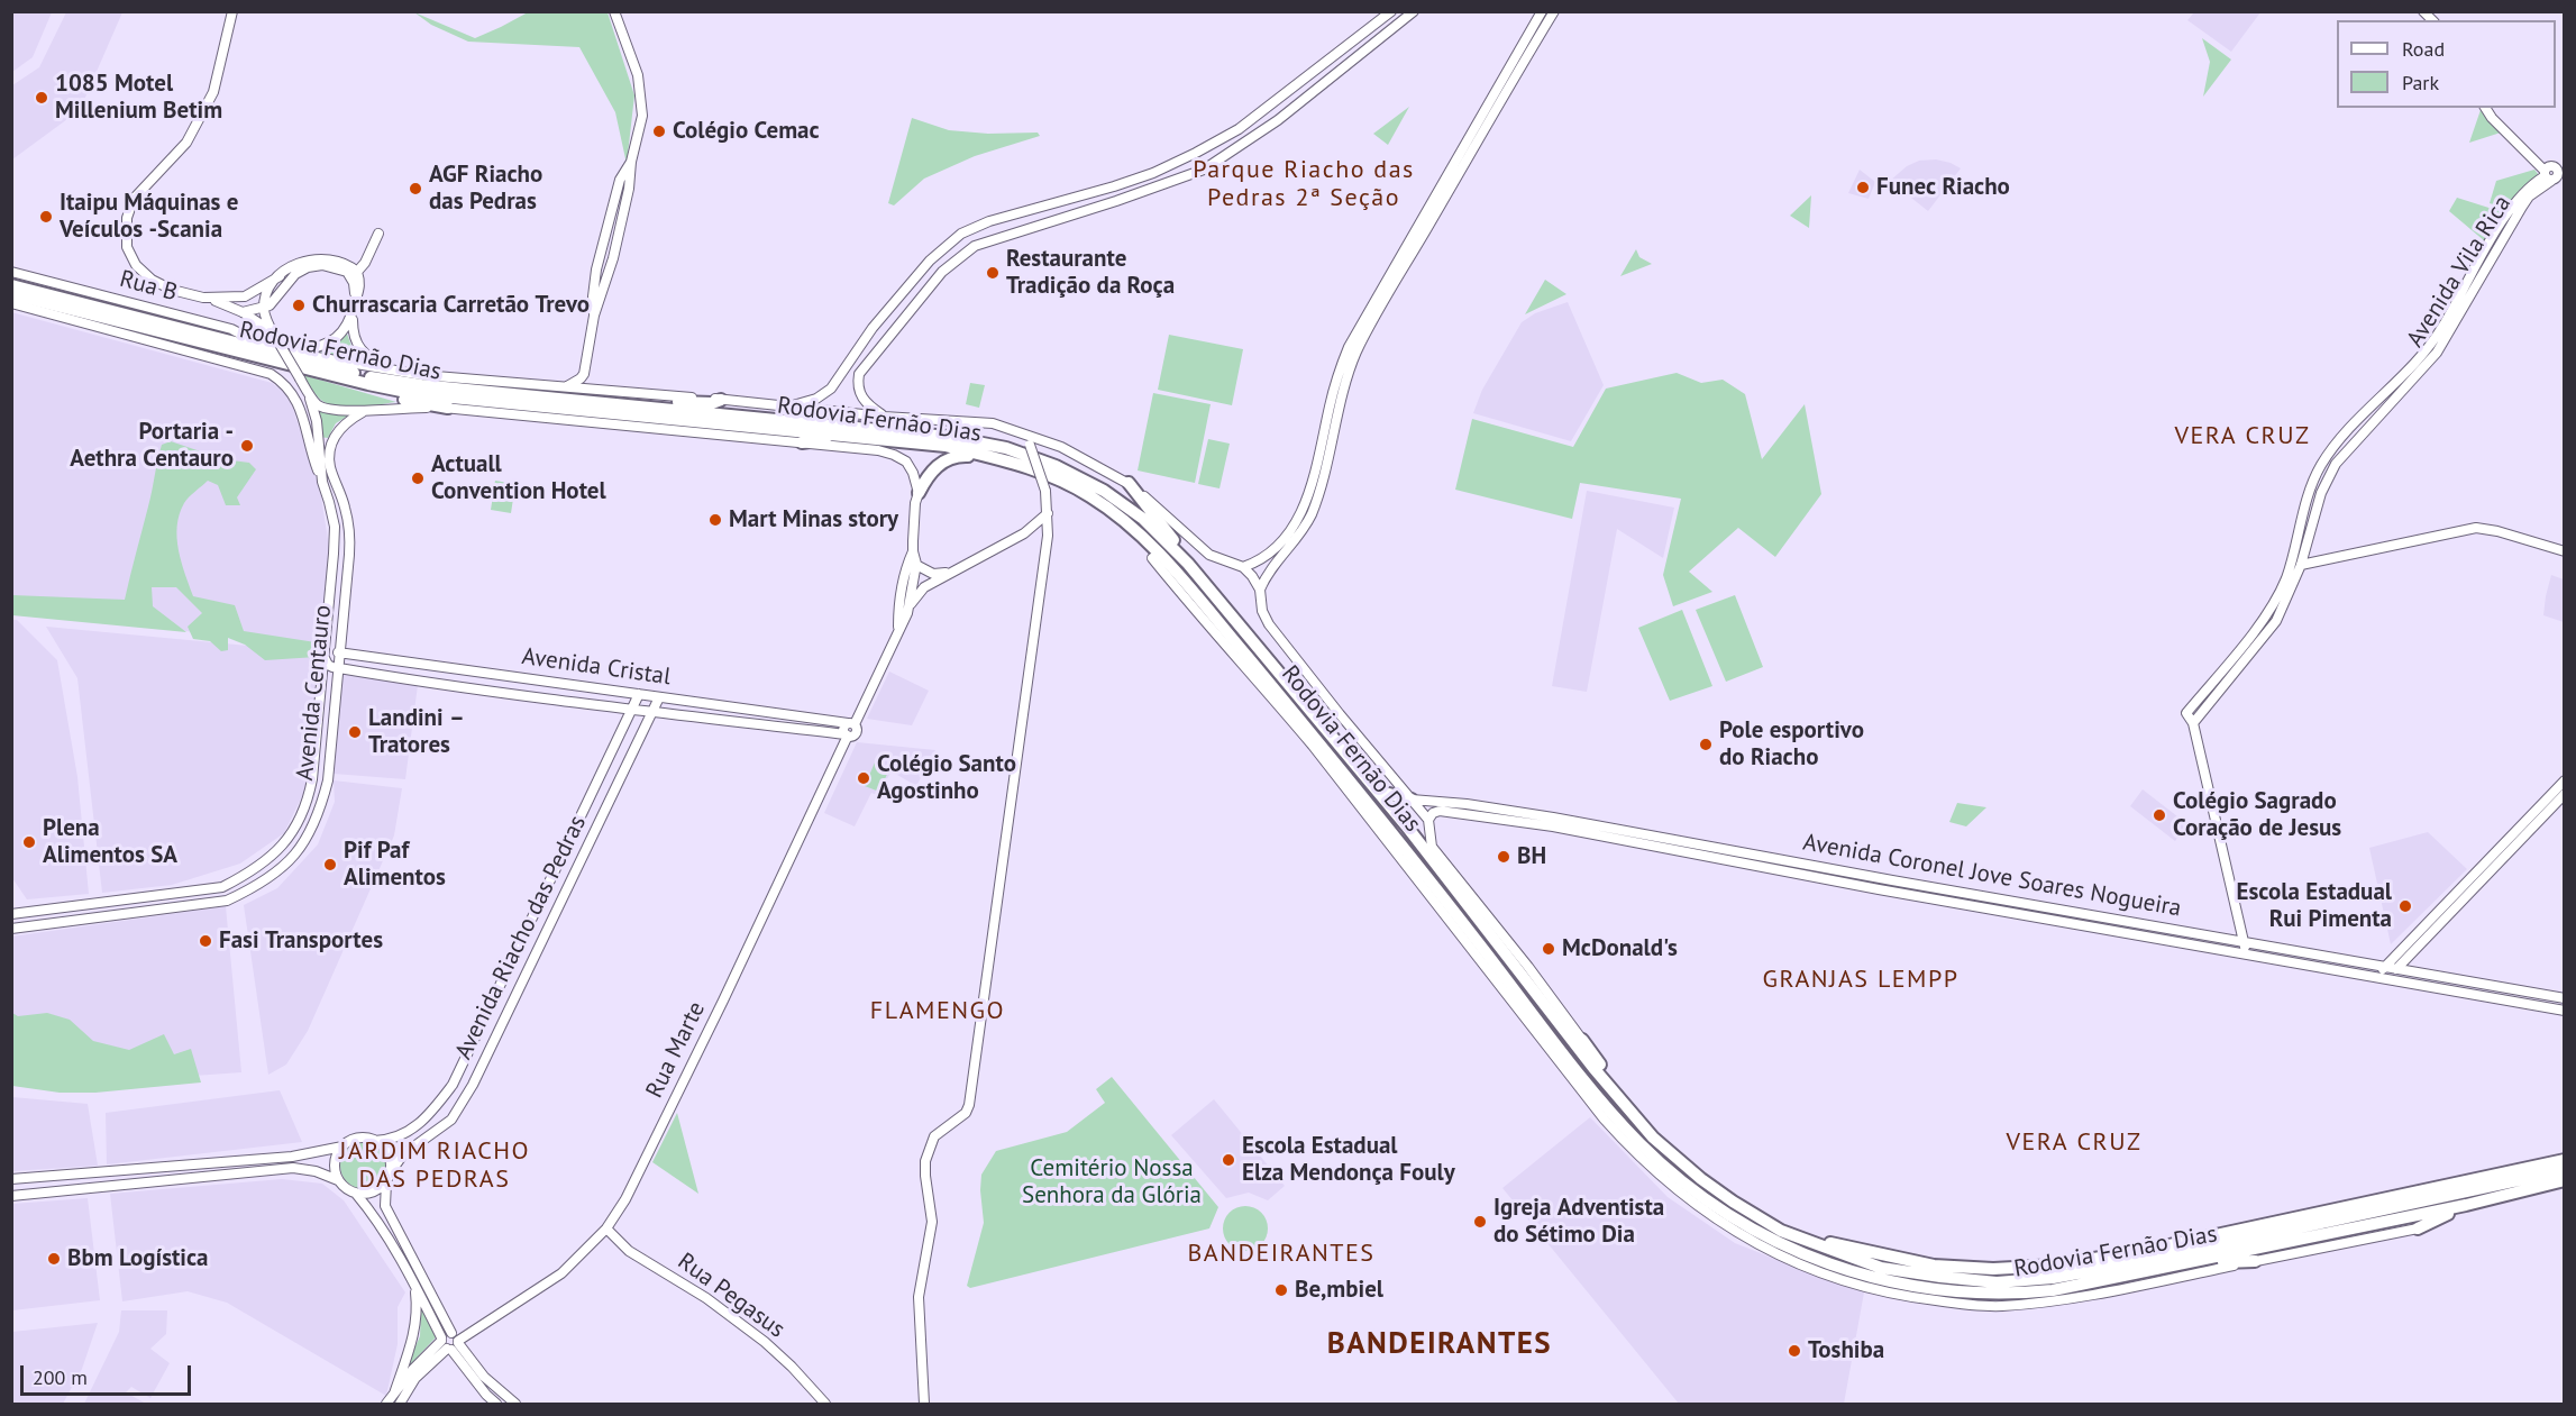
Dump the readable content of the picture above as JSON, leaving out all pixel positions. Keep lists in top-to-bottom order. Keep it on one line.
{"streets":{"highway":["Rodovia Fernão Dias"],"street":["Avenida Vila Rica","Rua B","Avenida Cristal","Avenida Centauro","Avenida Coronel Jove Soares Nogueira","Avenida Riacho das Pedras","Rua Marte","Rua Pegasus"]},"crossings":[["Rua B","Rodovia Fernão Dias"],["Rodovia Fernão Dias","Avenida Coronel Jove Soares Nogueira"],["Avenida Cristal","Avenida Centauro"],["Avenida Cristal","Avenida Riacho das Pedras"],["Avenida Cristal","Rua Marte"],["Rua Marte","Rua Pegasus"]],"districts":["Parque Riacho das Pedras 2ª Seção","VERA CRUZ","GRANJAS LEMPP","FLAMENGO","VERA CRUZ","JARDIM RIACHO DAS PEDRAS","BANDEIRANTES","BANDEIRANTES"],"parks":["Cemitério Nossa Senhora da Glória"],"places":["1085 Motel Millenium Betim","Colégio Cemac","Funec Riacho","AGF Riacho das Pedras","Itaipu Máquinas e Veículos -Scania","Restaurante Tradição da Roça","Churrascaria Carretão Trevo","Portaria - Aethra Centauro","Actuall Convention Hotel","Mart Minas story","Landini – Tratores","Pole esportivo do Riacho","Colégio Santo Agostinho","Colégio Sagrado Coração de Jesus","Plena Alimentos SA","BH","Pif Paf Alimentos","Escola Estadual Rui Pimenta","Fasi Transportes","McDonald's","Escola Estadual Elza Mendonça Fouly","Igreja Adventista do Sétimo Dia","Bbm Logística","Be,mbiel","Toshiba"],"legend":["Road","Park"],"scale_bar":"200 m"}
